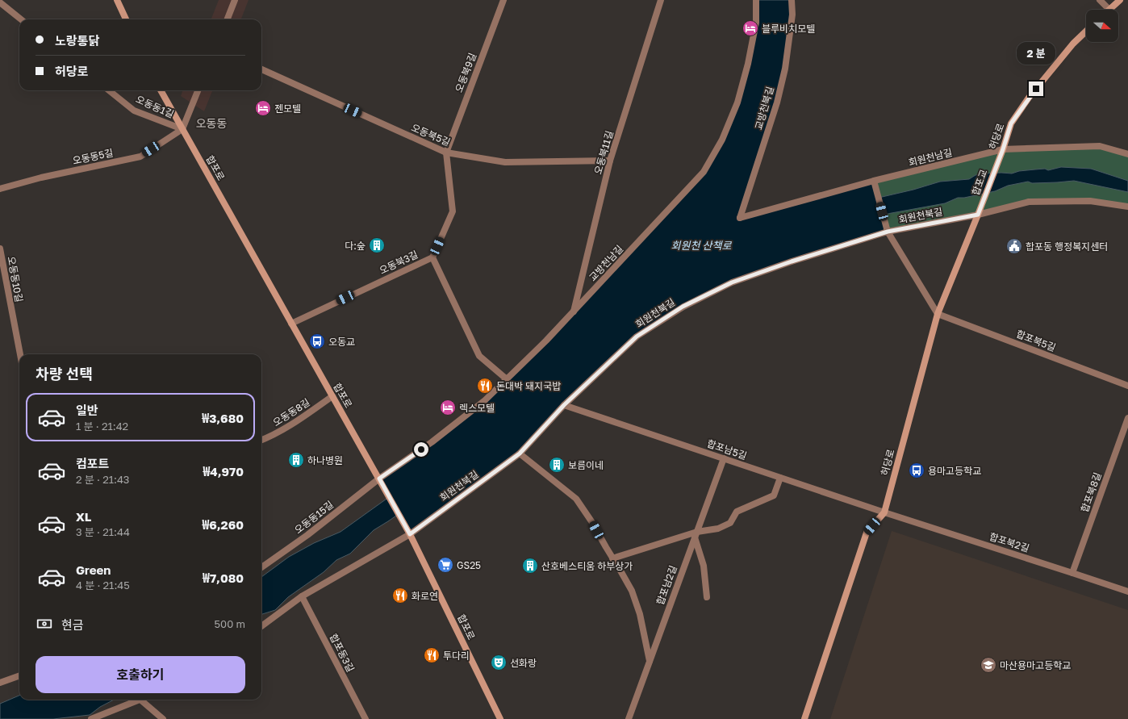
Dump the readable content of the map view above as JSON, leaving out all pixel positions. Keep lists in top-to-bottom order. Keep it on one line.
{"streets":{"main road":["허당로","합포로","합포교"],"street":["오동북9길","오동동1길","교방천북길","오동북5길","오동북11길","오동동5길","회원천남길","회원천북길","오동북3길","교방천남길","오동동10길","합포북5길","오동동8길","합포남5길","합포북8길","오동동15길","합포북2길","합포남2길","합포동3길"]},"crossings":[["오동북9길","오동북5길"],["오동북9길","오동북3길"],["오동동1길","오동동5길"],["오동동1길","합포로"],["교방천북길","회원천남길"],["오동북5길","오동북11길"],["오동북5길","오동북3길"],["허당로","회원천남길"],["허당로","합포교"],["허당로","회원천북길"],["허당로","합포북5길"],["허당로","합포남5길"],["허당로","합포북2길"],["오동북11길","교방천남길"],["오동동5길","합포로"],["합포로","회원천북길"],["합포로","오동북3길"],["합포로","교방천남길"],["합포로","오동동8길"],["합포로","오동동15길"],["회원천북길","합포남5길"],["회원천북길","합포동3길"],["교방천남길","오동동15길"],["합포남5길","합포북2길"],["합포남5길","합포남2길"],["합포북8길","합포북2길"]],"districts":["오동동"],"water":["회원천 산책로"],"places":{"hotel":["블루비치모텔","젠모텔","렉스모텔"],"building":["다:숲","하나병원","보름이네","산호베스티움 하부상가"],"public building":["합포동 행정복지센터"],"bus stop":["오동교","용마고등학교"],"restaurant":["돈대박 돼지국밥","화로연","투다리"],"supermarket":["GS25"],"theatre":["선화랑"],"school or university":["마산용마고등학교"]},"north":"right","page":{"banner":["노랑통닭","허당로"],"bubble":"2 분","heading":"차량 선택","list":[{"name":"일반","note":"1 분 · 21:42","value":"₩3,680"},{"name":"컴포트","note":"2 분 · 21:43","value":"₩4,970"},{"name":"XL","note":"3 분 · 21:44","value":"₩6,260"},{"name":"Green","note":"4 분 · 21:45","value":"₩7,080"}],"pay":["현금","500 m"],"buttons":"호출하기"}}
